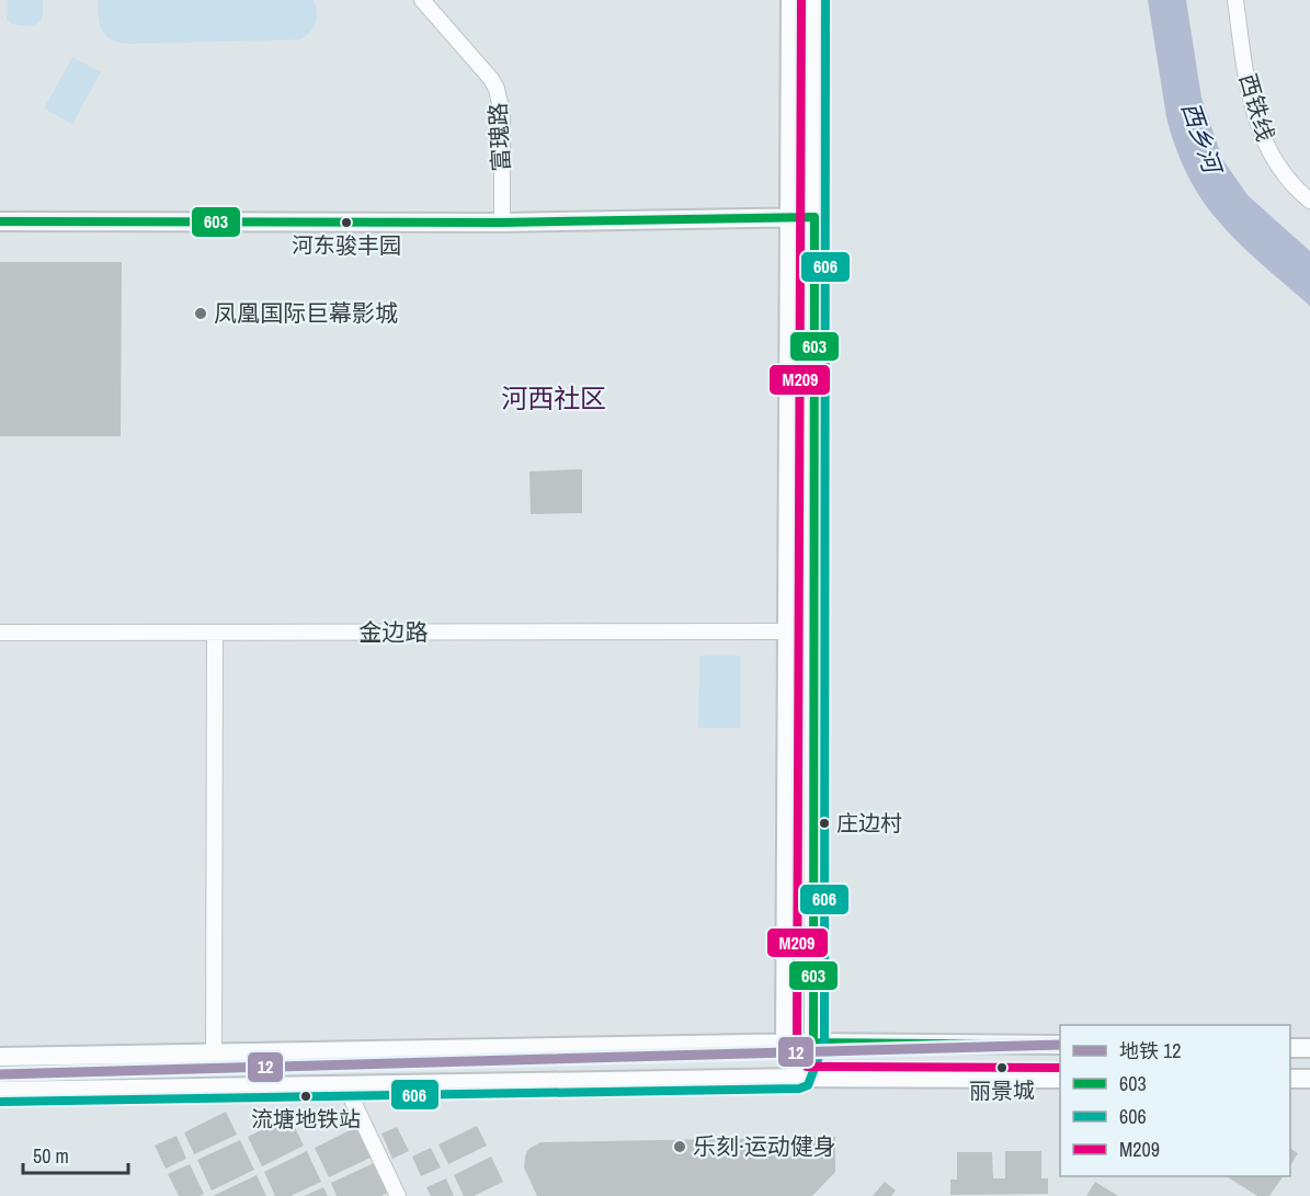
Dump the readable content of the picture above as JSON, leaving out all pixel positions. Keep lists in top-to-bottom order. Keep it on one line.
{"streets":{"street":["西铁线","富瑰路","金边路"]},"districts":["河西社区"],"water":["西乡河"],"places":["河东骏丰园","凤凰国际巨幕影城","庄边村","丽景城","流塘地铁站","乐刻·运动健身"],"lines":["transit line 606","transit line M209","transit line 603","metro line 12"],"legend":["地铁 12","603","606","M209"],"scale_bar":"50 m"}
